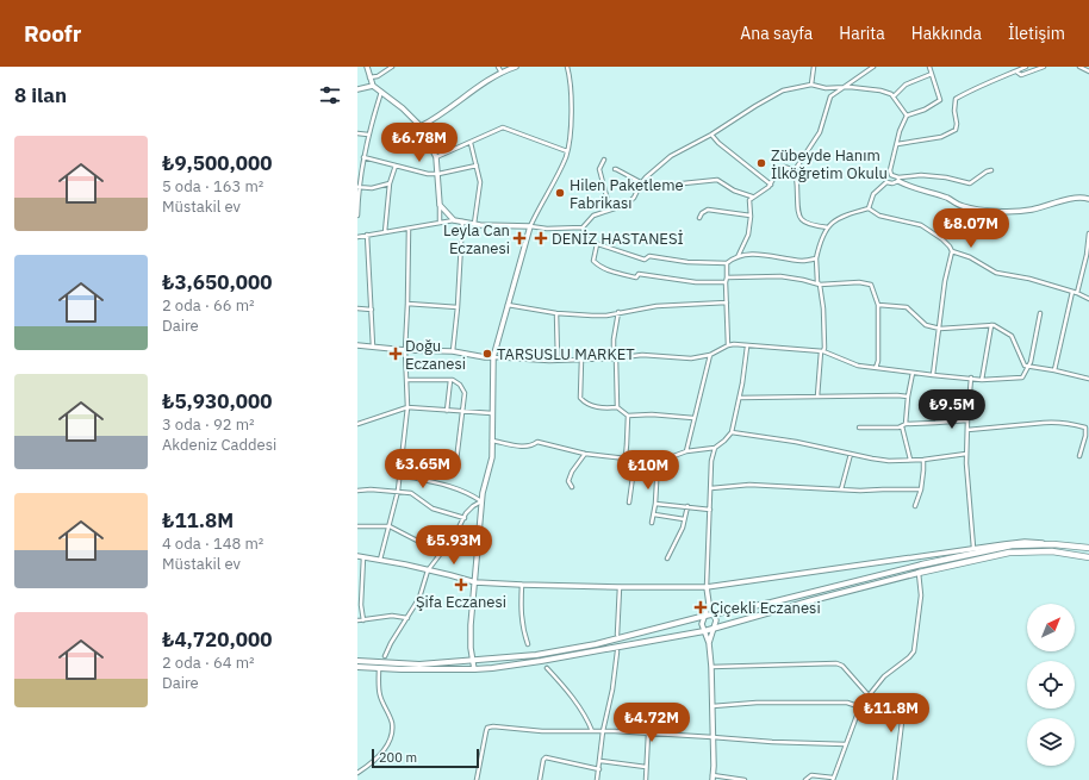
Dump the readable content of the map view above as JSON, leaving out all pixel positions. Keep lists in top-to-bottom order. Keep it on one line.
{"places":{"other":["Zübeyde Hanım İlköğretim Okulu","Hilen Paketleme Fabrikası","TARSUSLU MARKET"],"health":["Leyla Can Eczanesi","DENİZ HASTANESİ","Doğu Eczanesi","Şifa Eczanesi","Çiçekli Eczanesi"]},"scale_bar":"200 m","north":"top right","page":{"header":"Roofr","nav":["Ana sayfa","Harita","Hakkında","İletişim"],"heading":"8 ilan","price":["₺6.78M","₺8.07M","₺9.5M","₺3.65M","₺10M","₺5.93M","₺11.8M","₺4.72M"],"list":[{"name":"₺9,500,000","note":"5 oda · 163 m² · Müstakil ev"},{"name":"₺3,650,000","note":"2 oda · 66 m² · Daire"},{"name":"₺5,930,000","note":"3 oda · 92 m² · Akdeniz Caddesi"},{"name":"₺11.8M","note":"4 oda · 148 m² · Müstakil ev"},{"name":"₺4,720,000","note":"2 oda · 64 m² · Daire"}],"scale":"200 m"}}
